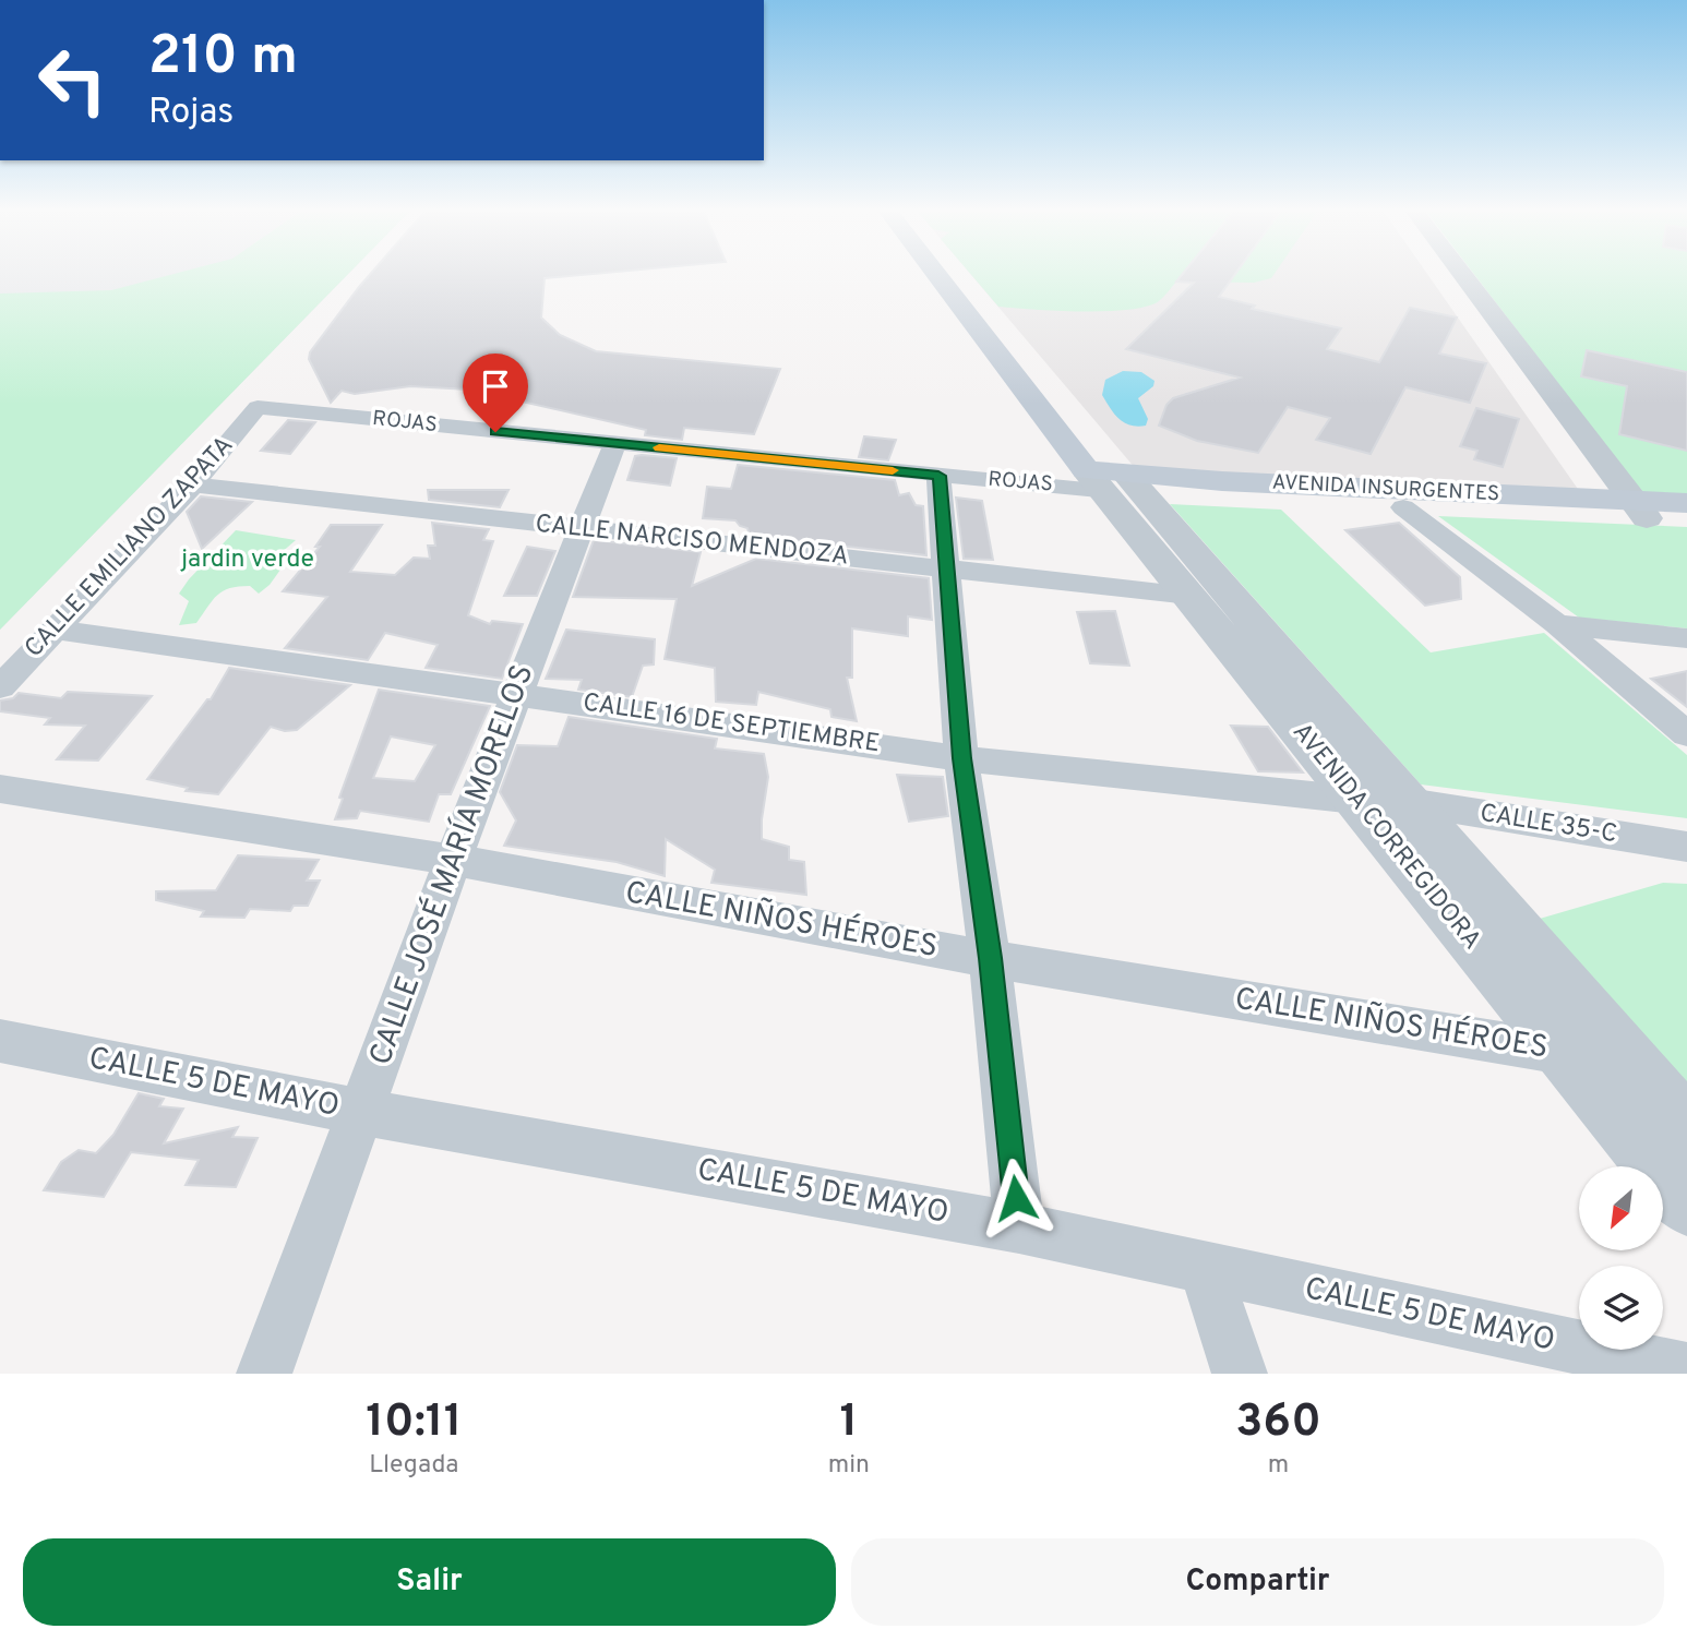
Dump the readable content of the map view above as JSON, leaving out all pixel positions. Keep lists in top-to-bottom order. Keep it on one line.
{"streets":{"main road":["AVENIDA INSURGENTES"],"street":["ROJAS","CALLE NARCISO MENDOZA","CALLE EMILIANO ZAPATA","CALLE 16 DE SEPTIEMBRE","CALLE 35-C","AVENIDA CORREGIDORA","CALLE JOSÉ MARÍA MORELOS","CALLE NIÑOS HÉROES","CALLE 5 DE MAYO"]},"crossings":[["ROJAS","AVENIDA INSURGENTES"],["ROJAS","CALLE EMILIANO ZAPATA"],["ROJAS","AVENIDA CORREGIDORA"],["ROJAS","CALLE JOSÉ MARÍA MORELOS"],["AVENIDA INSURGENTES","AVENIDA CORREGIDORA"],["CALLE NARCISO MENDOZA","CALLE EMILIANO ZAPATA"],["CALLE NARCISO MENDOZA","AVENIDA CORREGIDORA"],["CALLE NARCISO MENDOZA","CALLE JOSÉ MARÍA MORELOS"],["CALLE EMILIANO ZAPATA","CALLE 16 DE SEPTIEMBRE"],["CALLE 16 DE SEPTIEMBRE","CALLE 35-C"],["CALLE 16 DE SEPTIEMBRE","AVENIDA CORREGIDORA"],["CALLE 16 DE SEPTIEMBRE","CALLE JOSÉ MARÍA MORELOS"],["CALLE 35-C","AVENIDA CORREGIDORA"],["AVENIDA CORREGIDORA","CALLE NIÑOS HÉROES"],["CALLE JOSÉ MARÍA MORELOS","CALLE NIÑOS HÉROES"],["CALLE JOSÉ MARÍA MORELOS","CALLE 5 DE MAYO"]],"parks":["jardin verde"],"north":"bottom left","page":{"turn":["210 m","Rojas"],"eta":["10:11","Llegada","1","min","360","m"],"buttons":["Salir","Compartir"]}}
